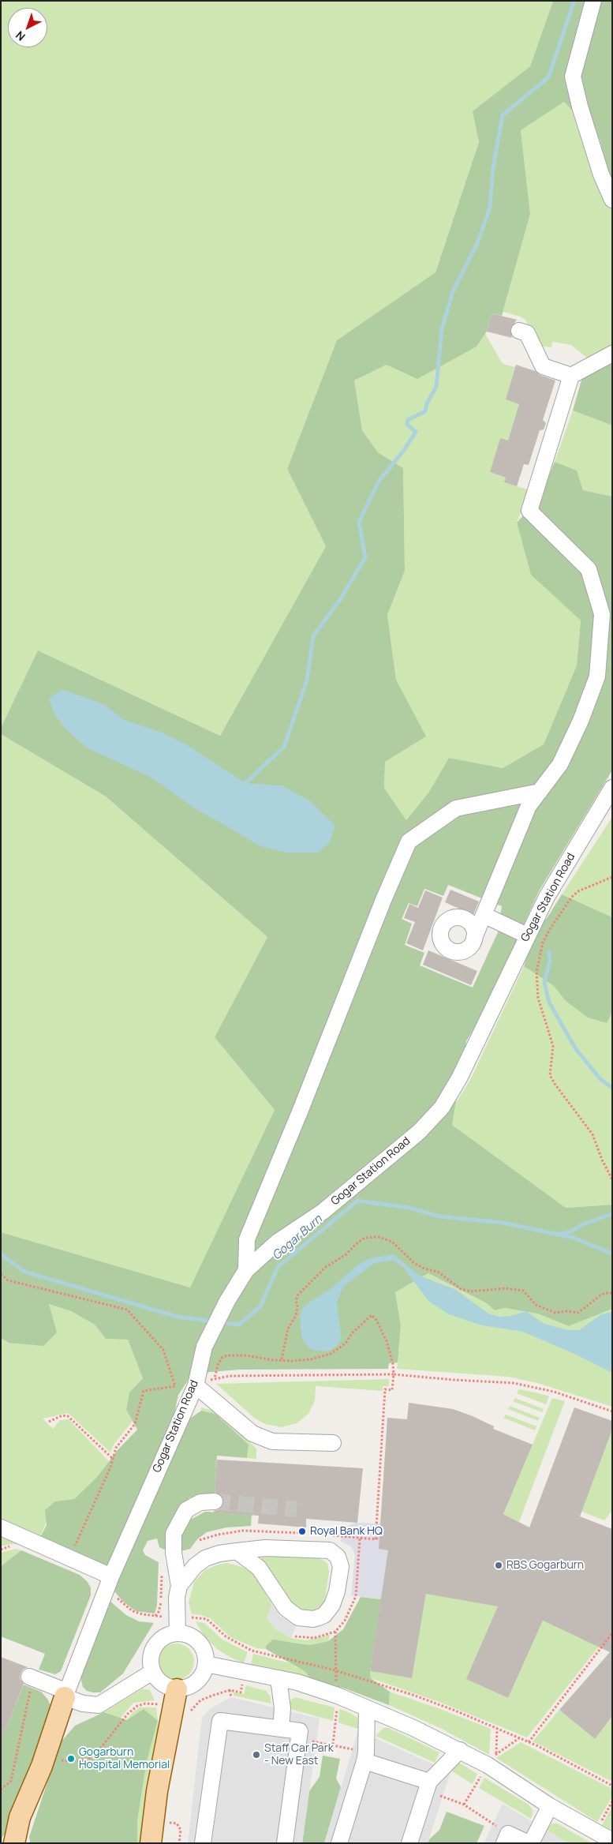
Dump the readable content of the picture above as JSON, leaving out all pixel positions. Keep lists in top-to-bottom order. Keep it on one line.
{"streets":{"street":["Gogar Station Road"]},"water":["Gogar Burn"],"places":["Royal Bank HQ","RBS Gogarburn","Staff Car Park - New East","Gogarburn Hospital Memorial"],"north":"bottom left"}
